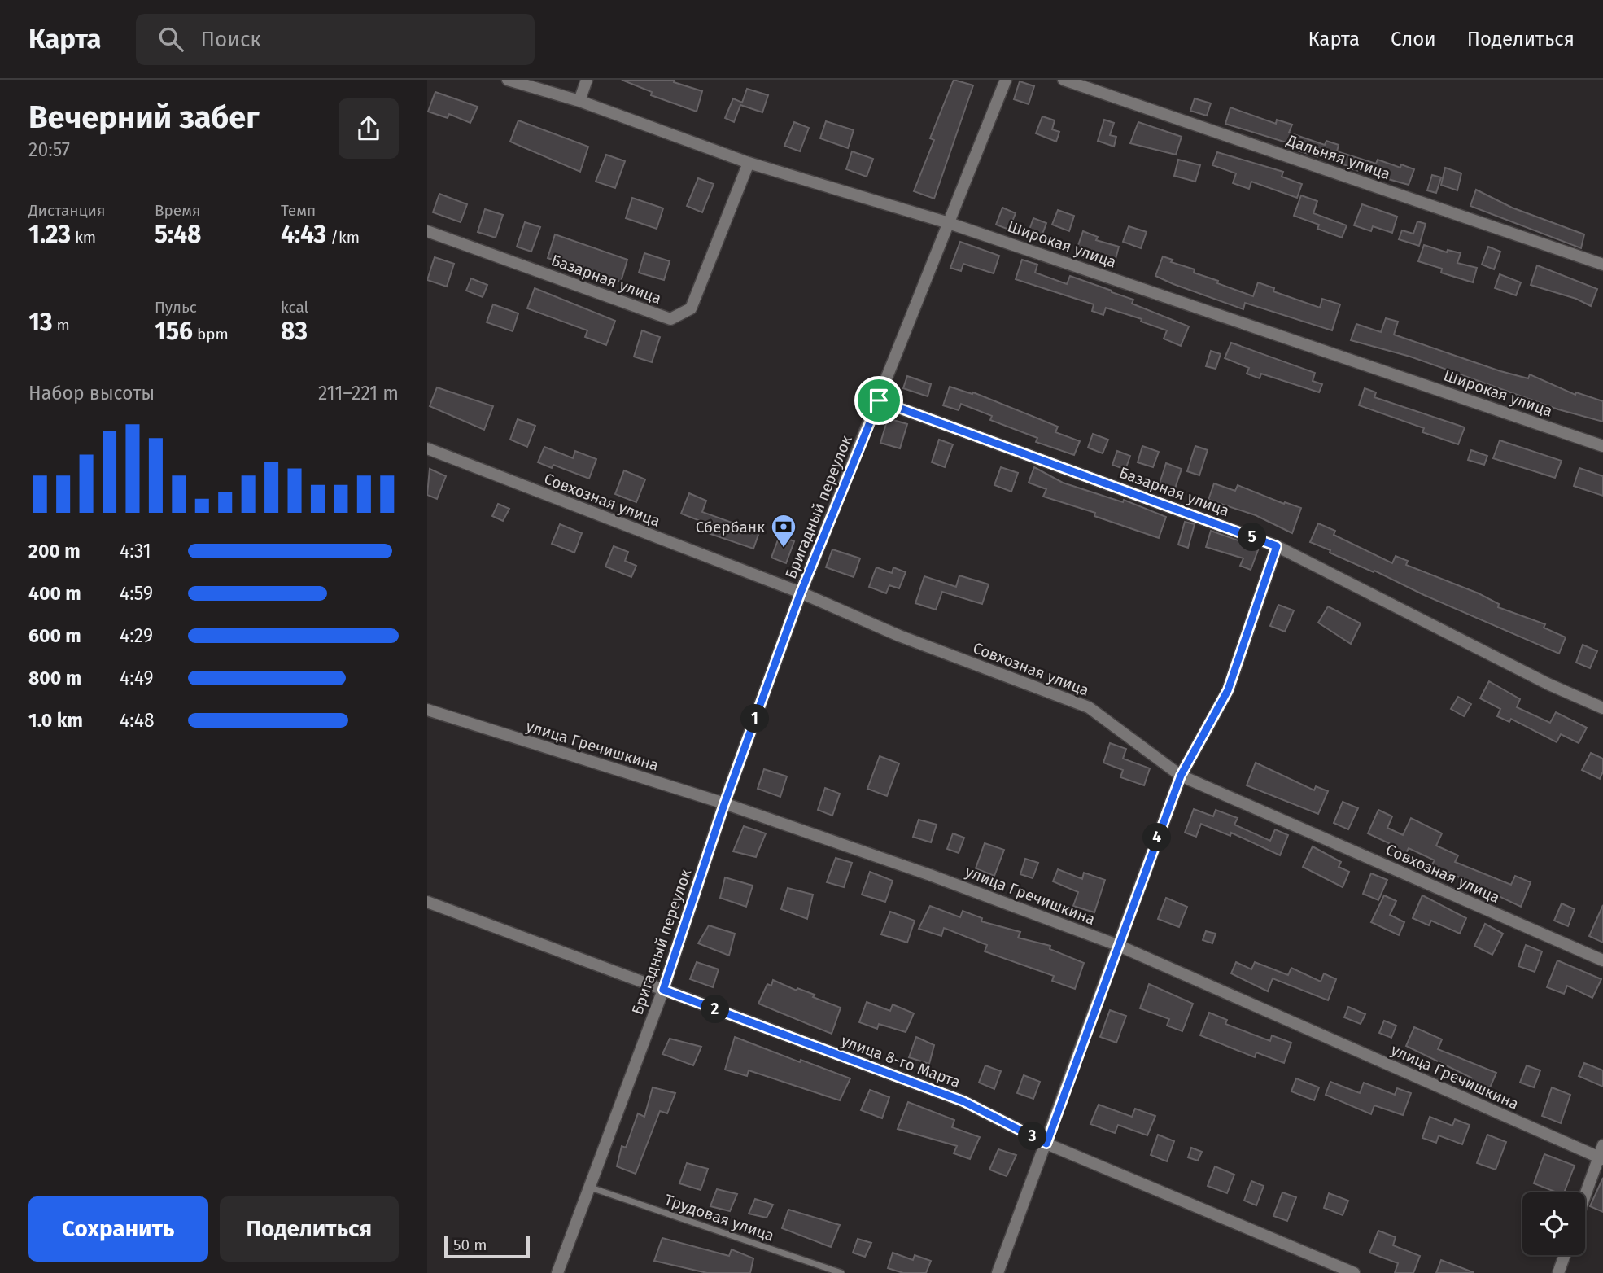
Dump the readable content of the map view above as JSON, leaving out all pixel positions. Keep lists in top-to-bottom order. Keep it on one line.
{"streets":{"street":["Дальняя улица","Широкая улица","Базарная улица","Совхозная улица","Бригадный переулок","улица Гречишкина","улица 8-го Марта"],"lane":["Трудовая улица"]},"crossings":[["Широкая улица","Базарная улица"],["Широкая улица","Бригадный переулок"],["Базарная улица","Бригадный переулок"],["Совхозная улица","Бригадный переулок"],["Бригадный переулок","улица Гречишкина"],["Бригадный переулок","улица 8-го Марта"],["Бригадный переулок","Трудовая улица"]],"places":{"bank":["Сбербанк"]},"scale_bar":"50 m","page":{"header":"Карта","search":"Поиск","nav":["Карта","Слои","Поделиться"],"heading":["Вечерний забег","20:57"],"stats":[["Дистанция","1.23 km"],["Время","5:48"],["Темп","4:43 /km"],["13 m"],["Пульс","156 bpm"],["kcal","83"]],"chart":["Набор высоты","211–221 m"],"pins":["5","1","4","2","3"],"list":[{"name":"200 m","note":"4:31"},{"name":"400 m","note":"4:59"},{"name":"600 m","note":"4:29"},{"name":"800 m","note":"4:49"},{"name":"1.0 km","note":"4:48"}],"buttons":["Сохранить","Поделиться"],"scale":"50 m"}}
